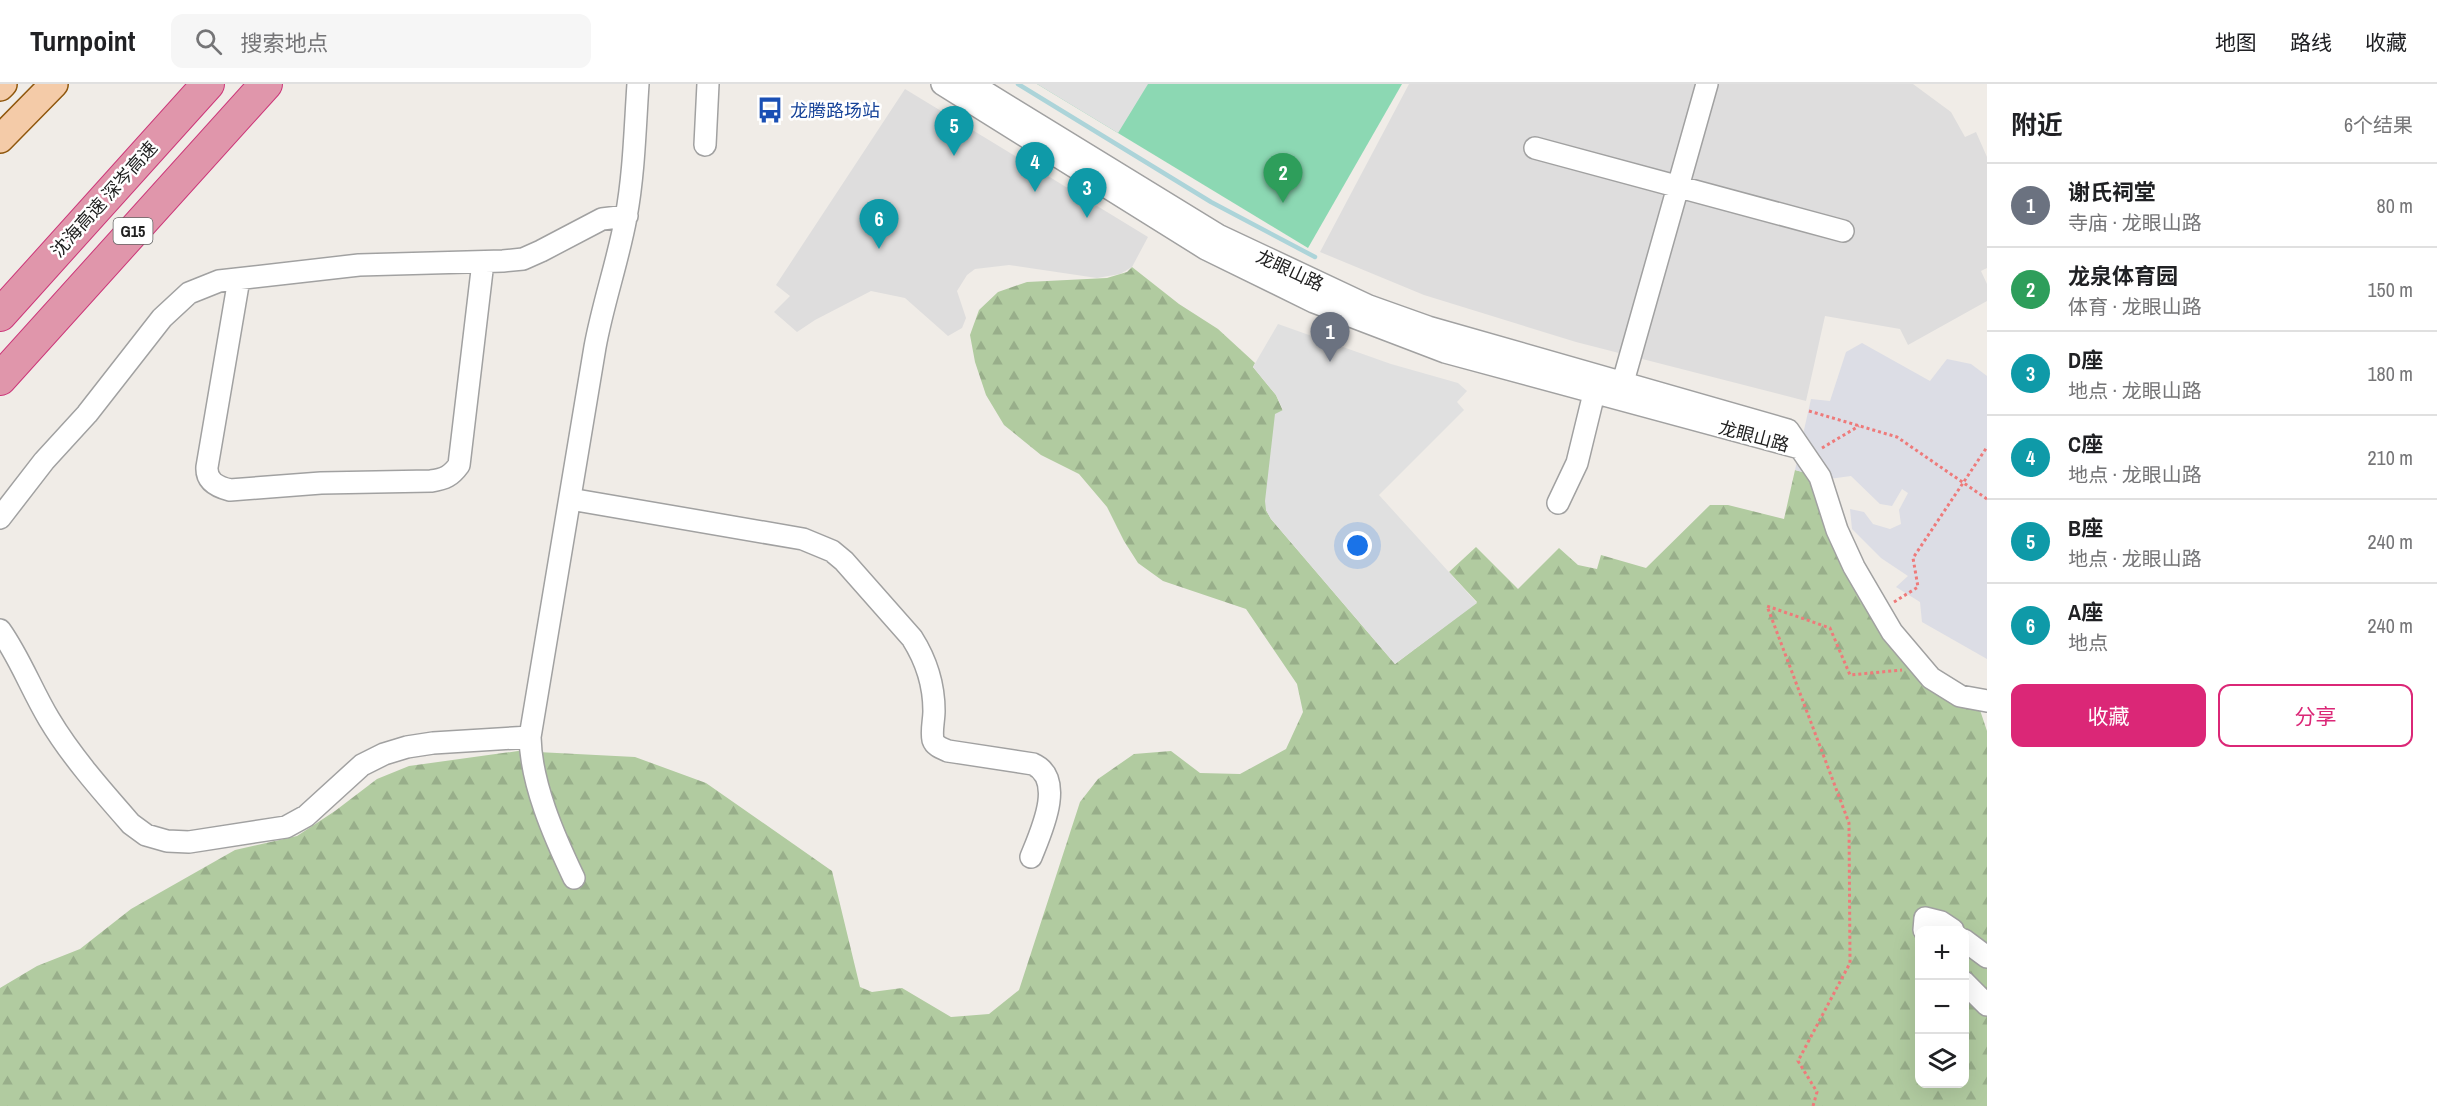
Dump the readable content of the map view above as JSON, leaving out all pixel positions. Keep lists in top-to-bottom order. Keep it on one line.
{"streets":{"highway":["沈海高速 深岑高速","G15"],"street":["龙眼山路"]},"places":{"bus stop":["龙腾路场站"]},"page":{"header":"Turnpoint","search":"搜索地点","nav":["地图","路线","收藏"],"heading":["附近","6个结果"],"pins":["5","4","2","3","6","1"],"list":[{"mark":"1","name":"谢氏祠堂","note":"寺庙 · 龙眼山路","value":"80 m"},{"mark":"2","name":"龙泉体育园","note":"体育 · 龙眼山路","value":"150 m"},{"mark":"3","name":"D座","note":"地点 · 龙眼山路","value":"180 m"},{"mark":"4","name":"C座","note":"地点 · 龙眼山路","value":"210 m"},{"mark":"5","name":"B座","note":"地点 · 龙眼山路","value":"240 m"},{"mark":"6","name":"A座","note":"地点","value":"240 m"}],"buttons":["收藏","分享"],"map_buttons":["+","−"]}}
